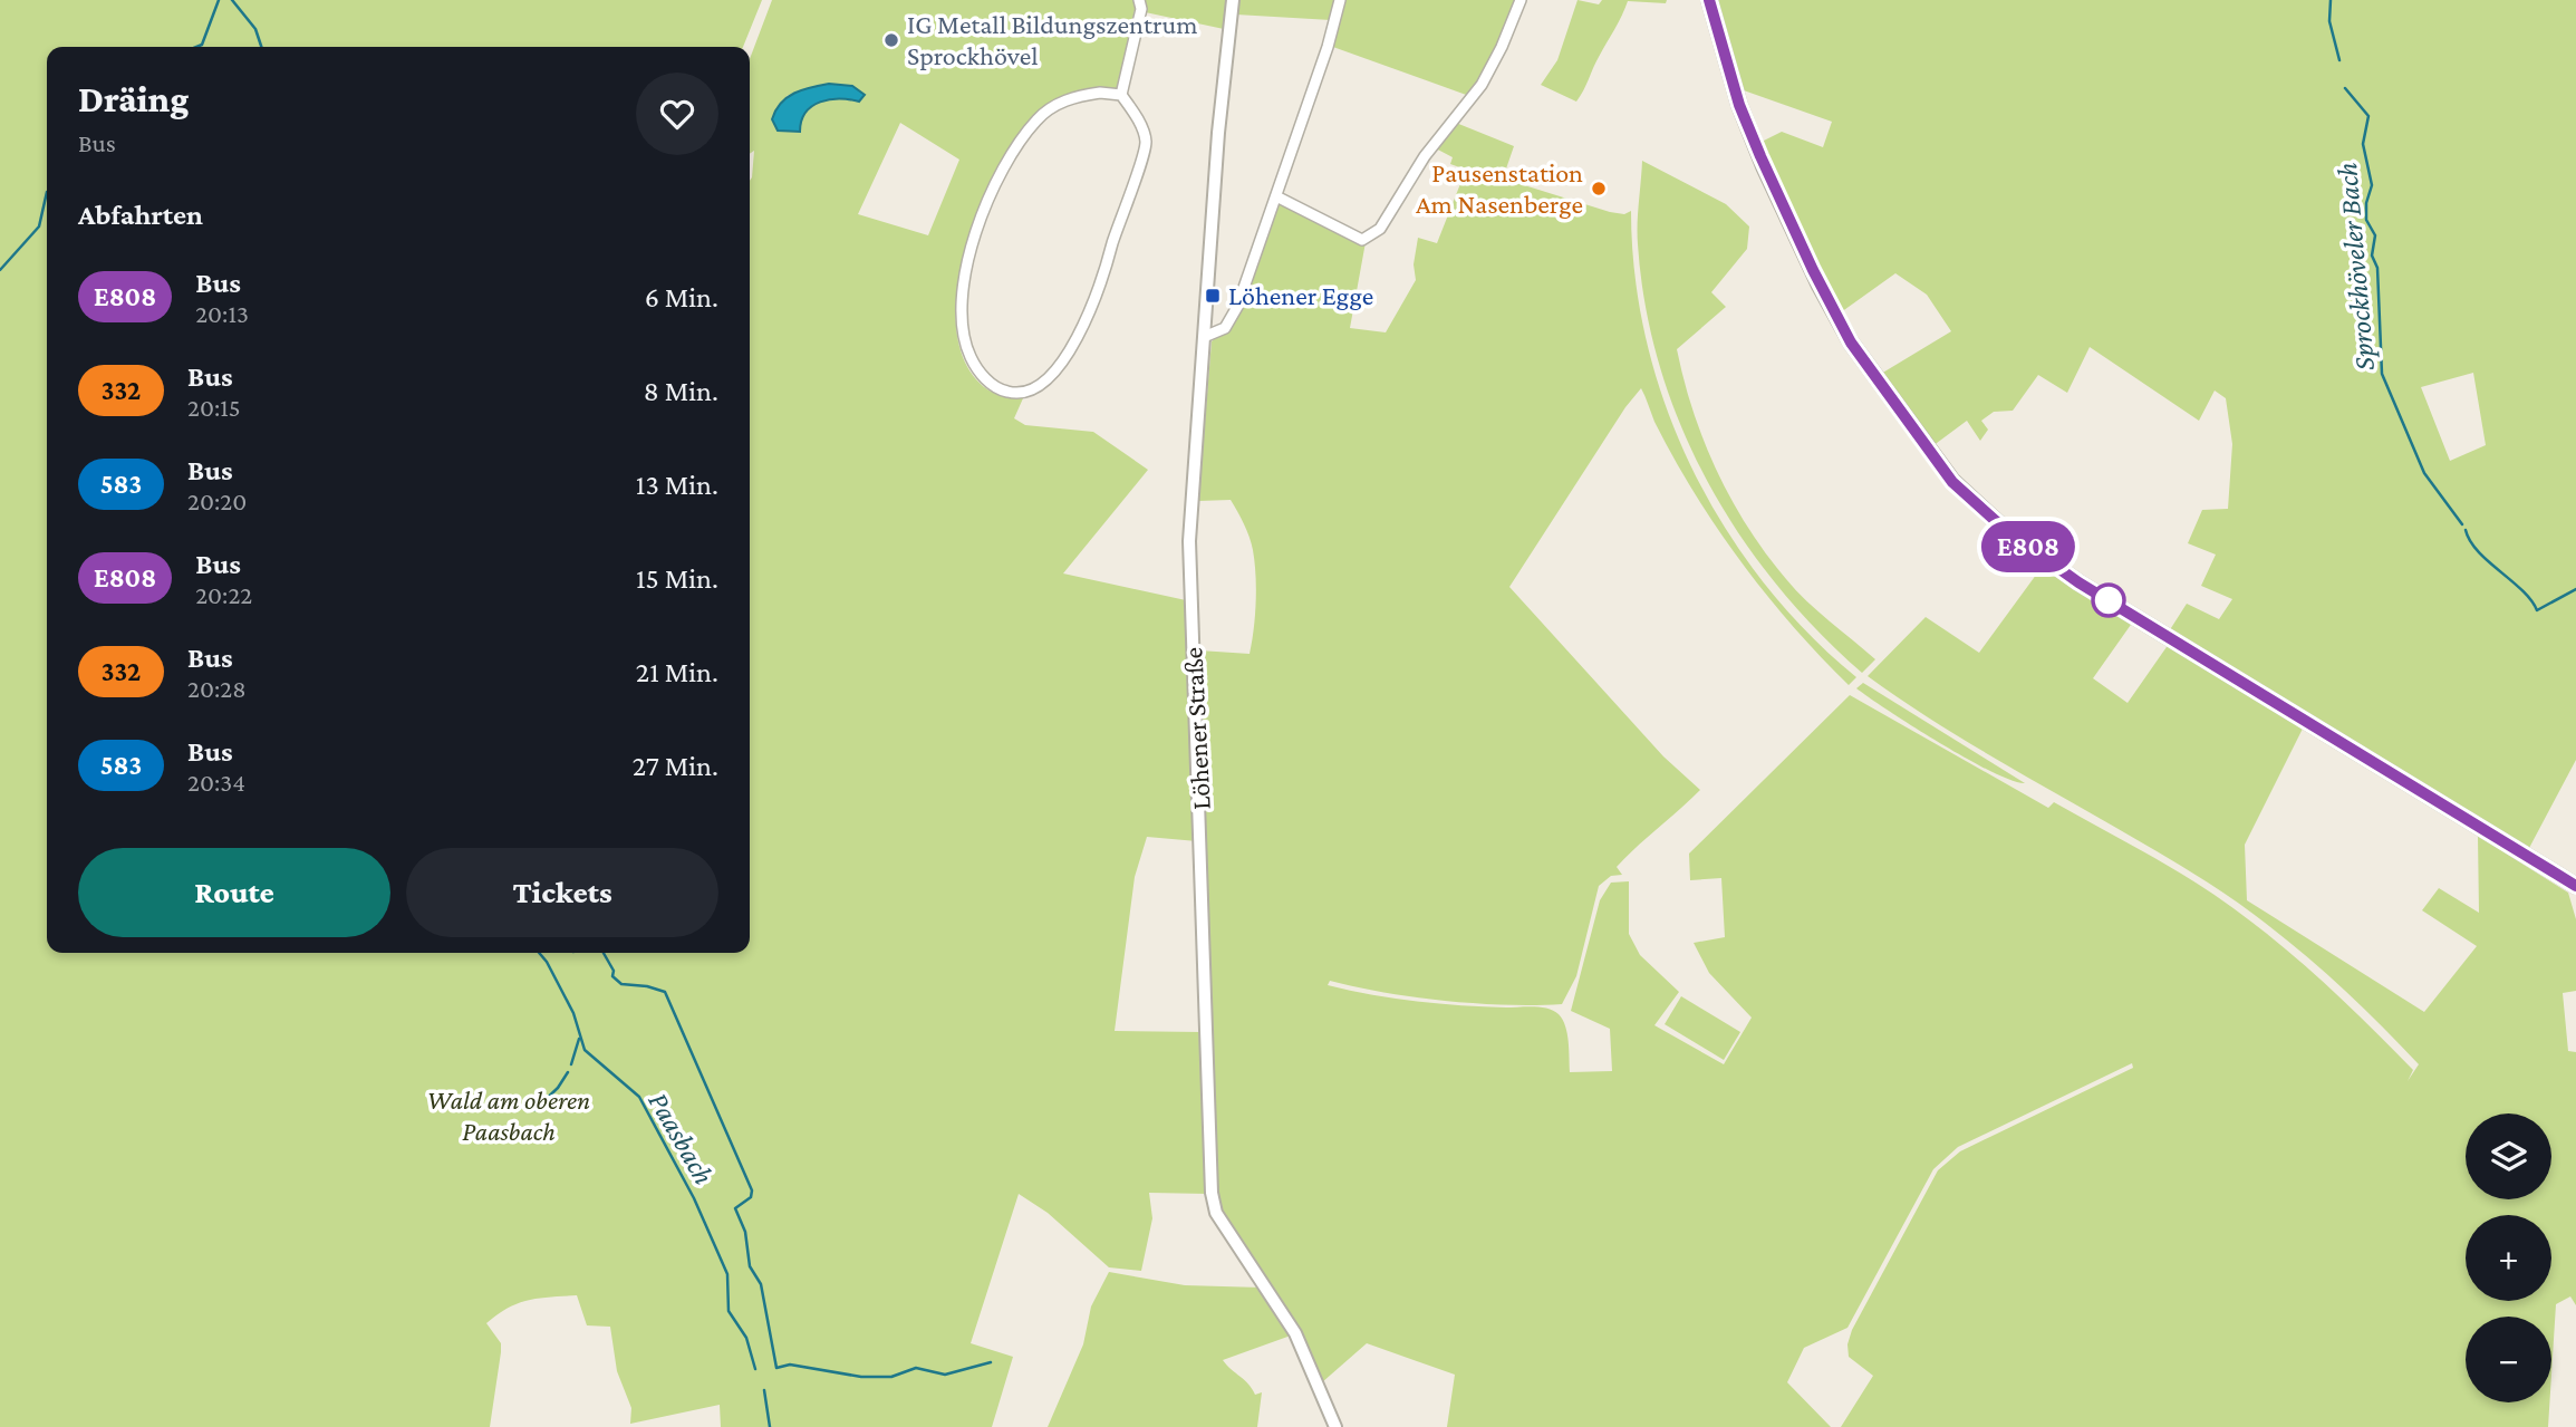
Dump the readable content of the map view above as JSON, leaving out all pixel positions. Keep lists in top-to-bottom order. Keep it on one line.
{"streets":{"street":["Löhener Straße"]},"water":["Sprockhöveler Bach","Paasbach"],"parks":["Wald am oberen Paasbach"],"places":{"other":["IG Metall Bildungszentrum Sprockhövel","Pausenstation Am Nasenberge"],"transit":["Löhener Egge"]},"lines":["bus line E808"],"page":{"on_map":"E808","heading":[["Dräing","Bus"],"Abfahrten"],"list":[{"mark":"E808","name":"Bus","note":"20:13","value":"6 Min."},{"mark":"332","name":"Bus","note":"20:15","value":"8 Min."},{"mark":"583","name":"Bus","note":"20:20","value":"13 Min."},{"mark":"E808","name":"Bus","note":"20:22","value":"15 Min."},{"mark":"332","name":"Bus","note":"20:28","value":"21 Min."},{"mark":"583","name":"Bus","note":"20:34","value":"27 Min."}],"buttons":["Route","Tickets"],"map_buttons":["+","−"]}}
